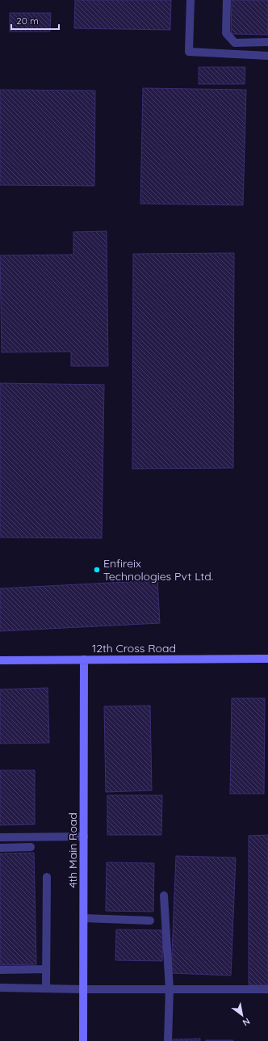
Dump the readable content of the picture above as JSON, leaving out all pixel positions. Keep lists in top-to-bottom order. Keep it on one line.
{"streets":{"street":["12th Cross Road","4th Main Road"]},"crossings":[["12th Cross Road","4th Main Road"]],"places":["Enfireix Technologies Pvt Ltd."],"scale_bar":"20 m","north":"bottom right"}
